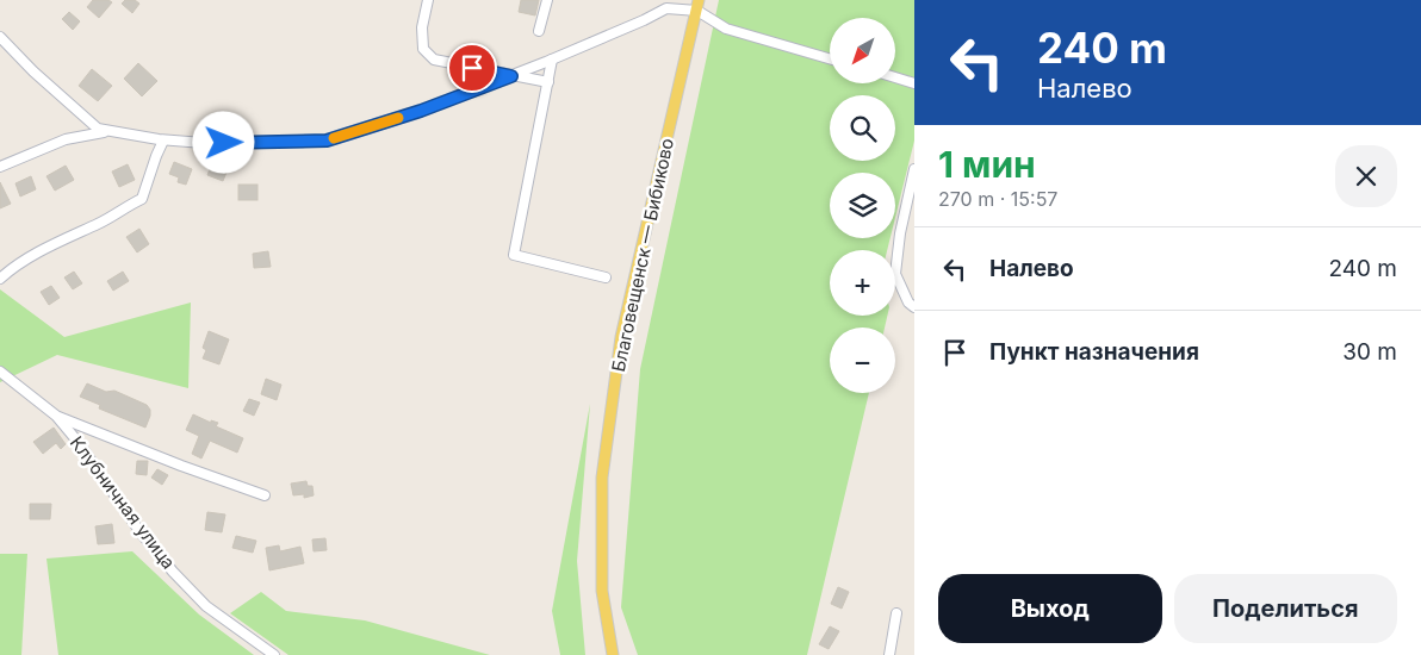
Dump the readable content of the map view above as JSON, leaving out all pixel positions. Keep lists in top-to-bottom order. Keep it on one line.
{"streets":{"main road":["Благовещенск — Бибиково"],"street":["Клубничная улица"]},"north":"bottom left","page":{"turn":["240 m","Налево"],"map_buttons":["+","−"],"heading":["1 мин","270 m · 15:57"],"list":[{"name":"Налево","value":"240 m"},{"name":"Пункт назначения","value":"30 m"}],"buttons":["Выход","Поделиться"]}}
